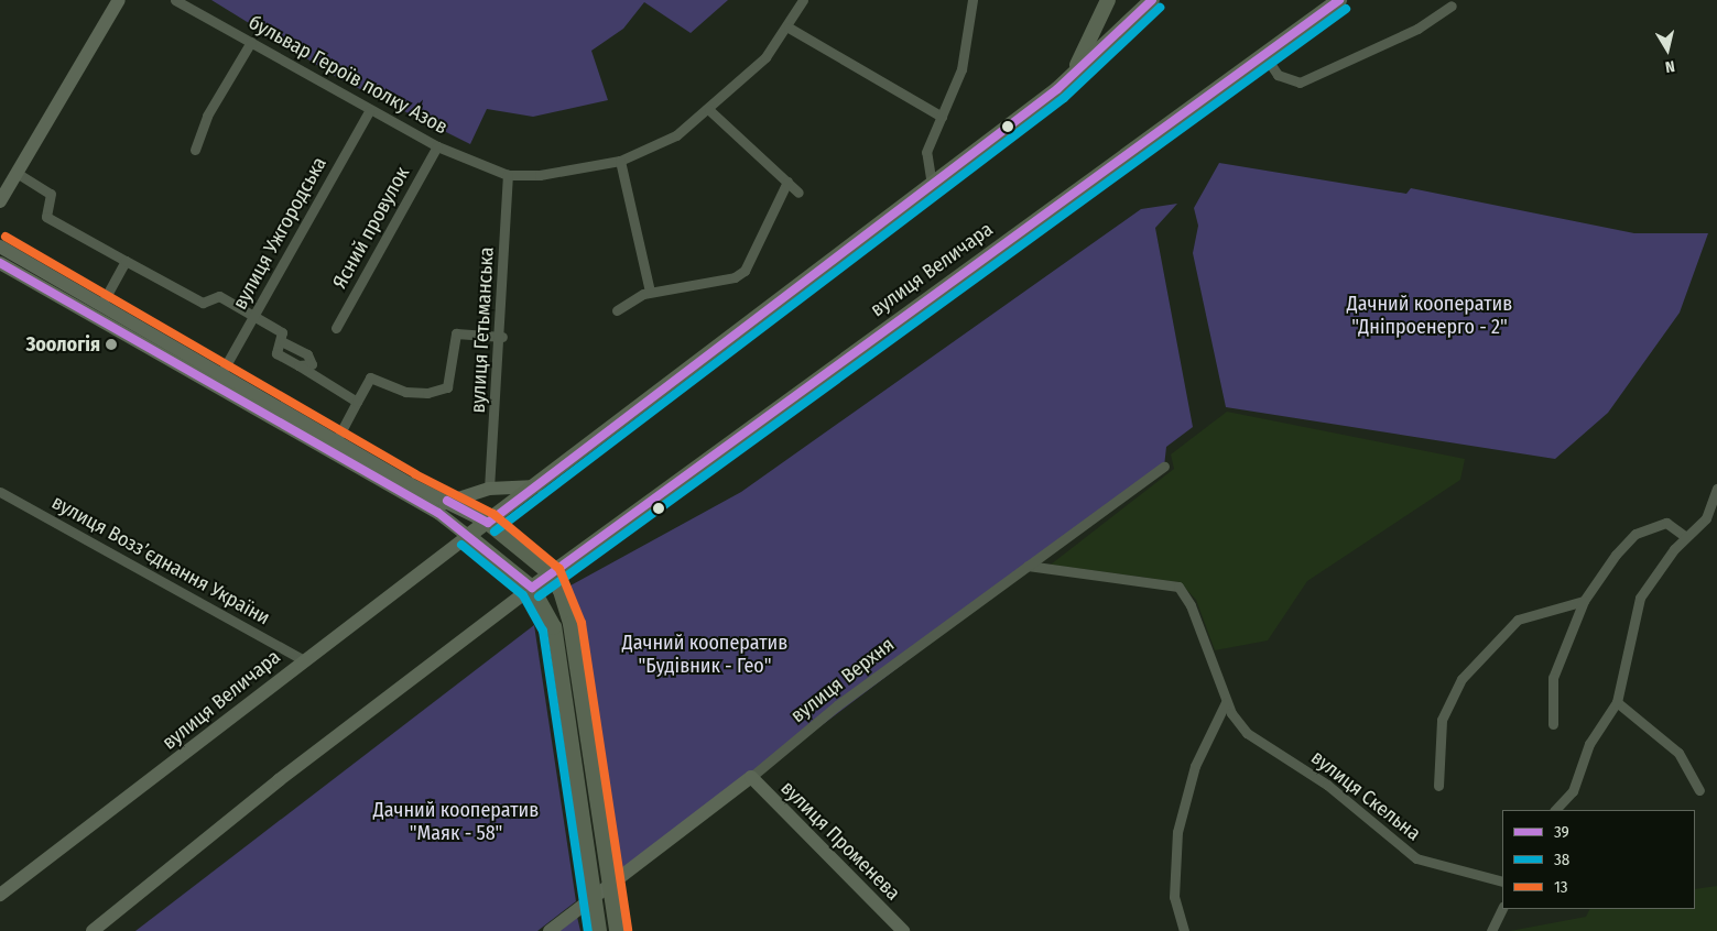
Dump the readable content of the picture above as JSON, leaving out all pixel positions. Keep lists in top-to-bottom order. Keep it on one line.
{"streets":{"main road":["вулиця Величара"],"street":["бульвар Героїв полку Азов","Ясний провулок","вулиця Ужгородська","вулиця Гетьманська","вулиця Воззʼєднання України","вулиця Верхня","вулиця Скельна","вулиця Променева"]},"crossings":[["бульвар Героїв полку Азов","Ясний провулок"],["бульвар Героїв полку Азов","вулиця Ужгородська"],["бульвар Героїв полку Азов","вулиця Гетьманська"],["вулиця Величара","вулиця Воззʼєднання України"],["вулиця Верхня","вулиця Скельна"],["вулиця Верхня","вулиця Променева"]],"parks":["Дачний кооператив \"Дніпроенерго - 2\"","Дачний кооператив \"Будівник - Гео\"","Дачний кооператив \"Маяк - 58\""],"places":["Зоологія"],"lines":["transit line 39","transit line 38","transit line 13"],"legend":["39","38","13"],"north":"bottom"}
